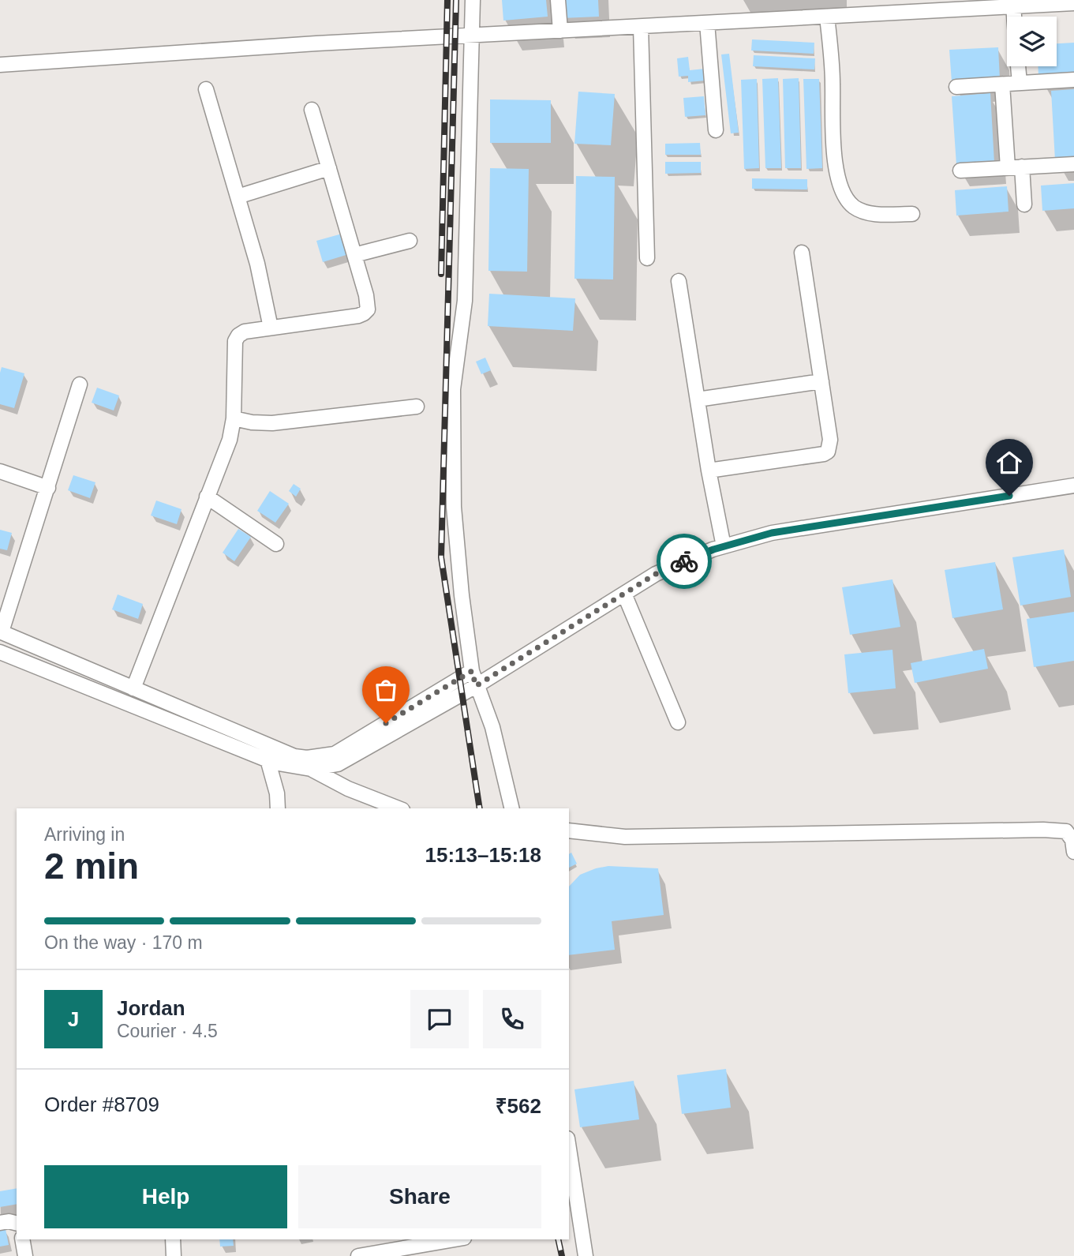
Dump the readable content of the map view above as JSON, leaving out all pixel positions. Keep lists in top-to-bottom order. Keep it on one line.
{"page":{"heading":["2 min","Arriving in","15:13–15:18"],"panel":["Jordan","Courier · 4.5","Order #8709","₹562"],"bar":"On the way · 170 m","round":"J","buttons":["Help","Share"]}}
